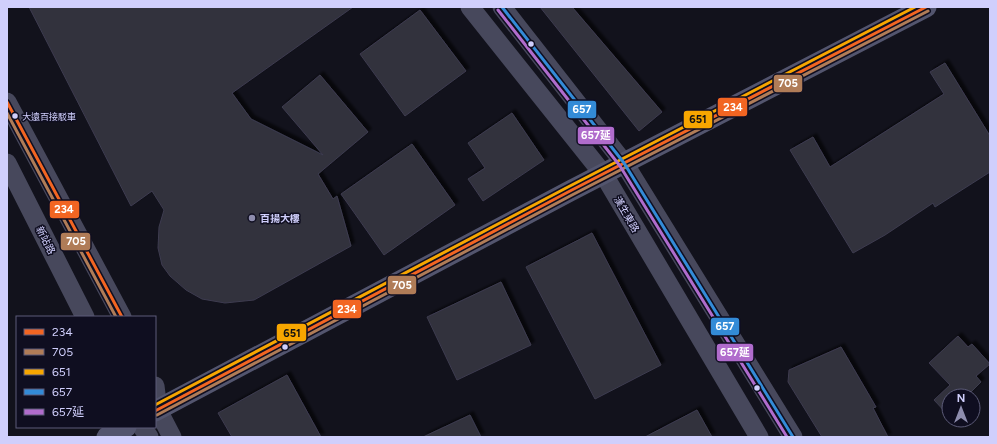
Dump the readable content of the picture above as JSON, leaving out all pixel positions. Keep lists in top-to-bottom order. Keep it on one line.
{"streets":{"street":["漢生東路","新站路"]},"places":["大遠百接駁車","百揚大樓"],"lines":["transit line 234","transit line 651","transit line 657","transit line 657延","transit line 705"],"legend":["234","705","651","657","657延"],"north":"top"}
